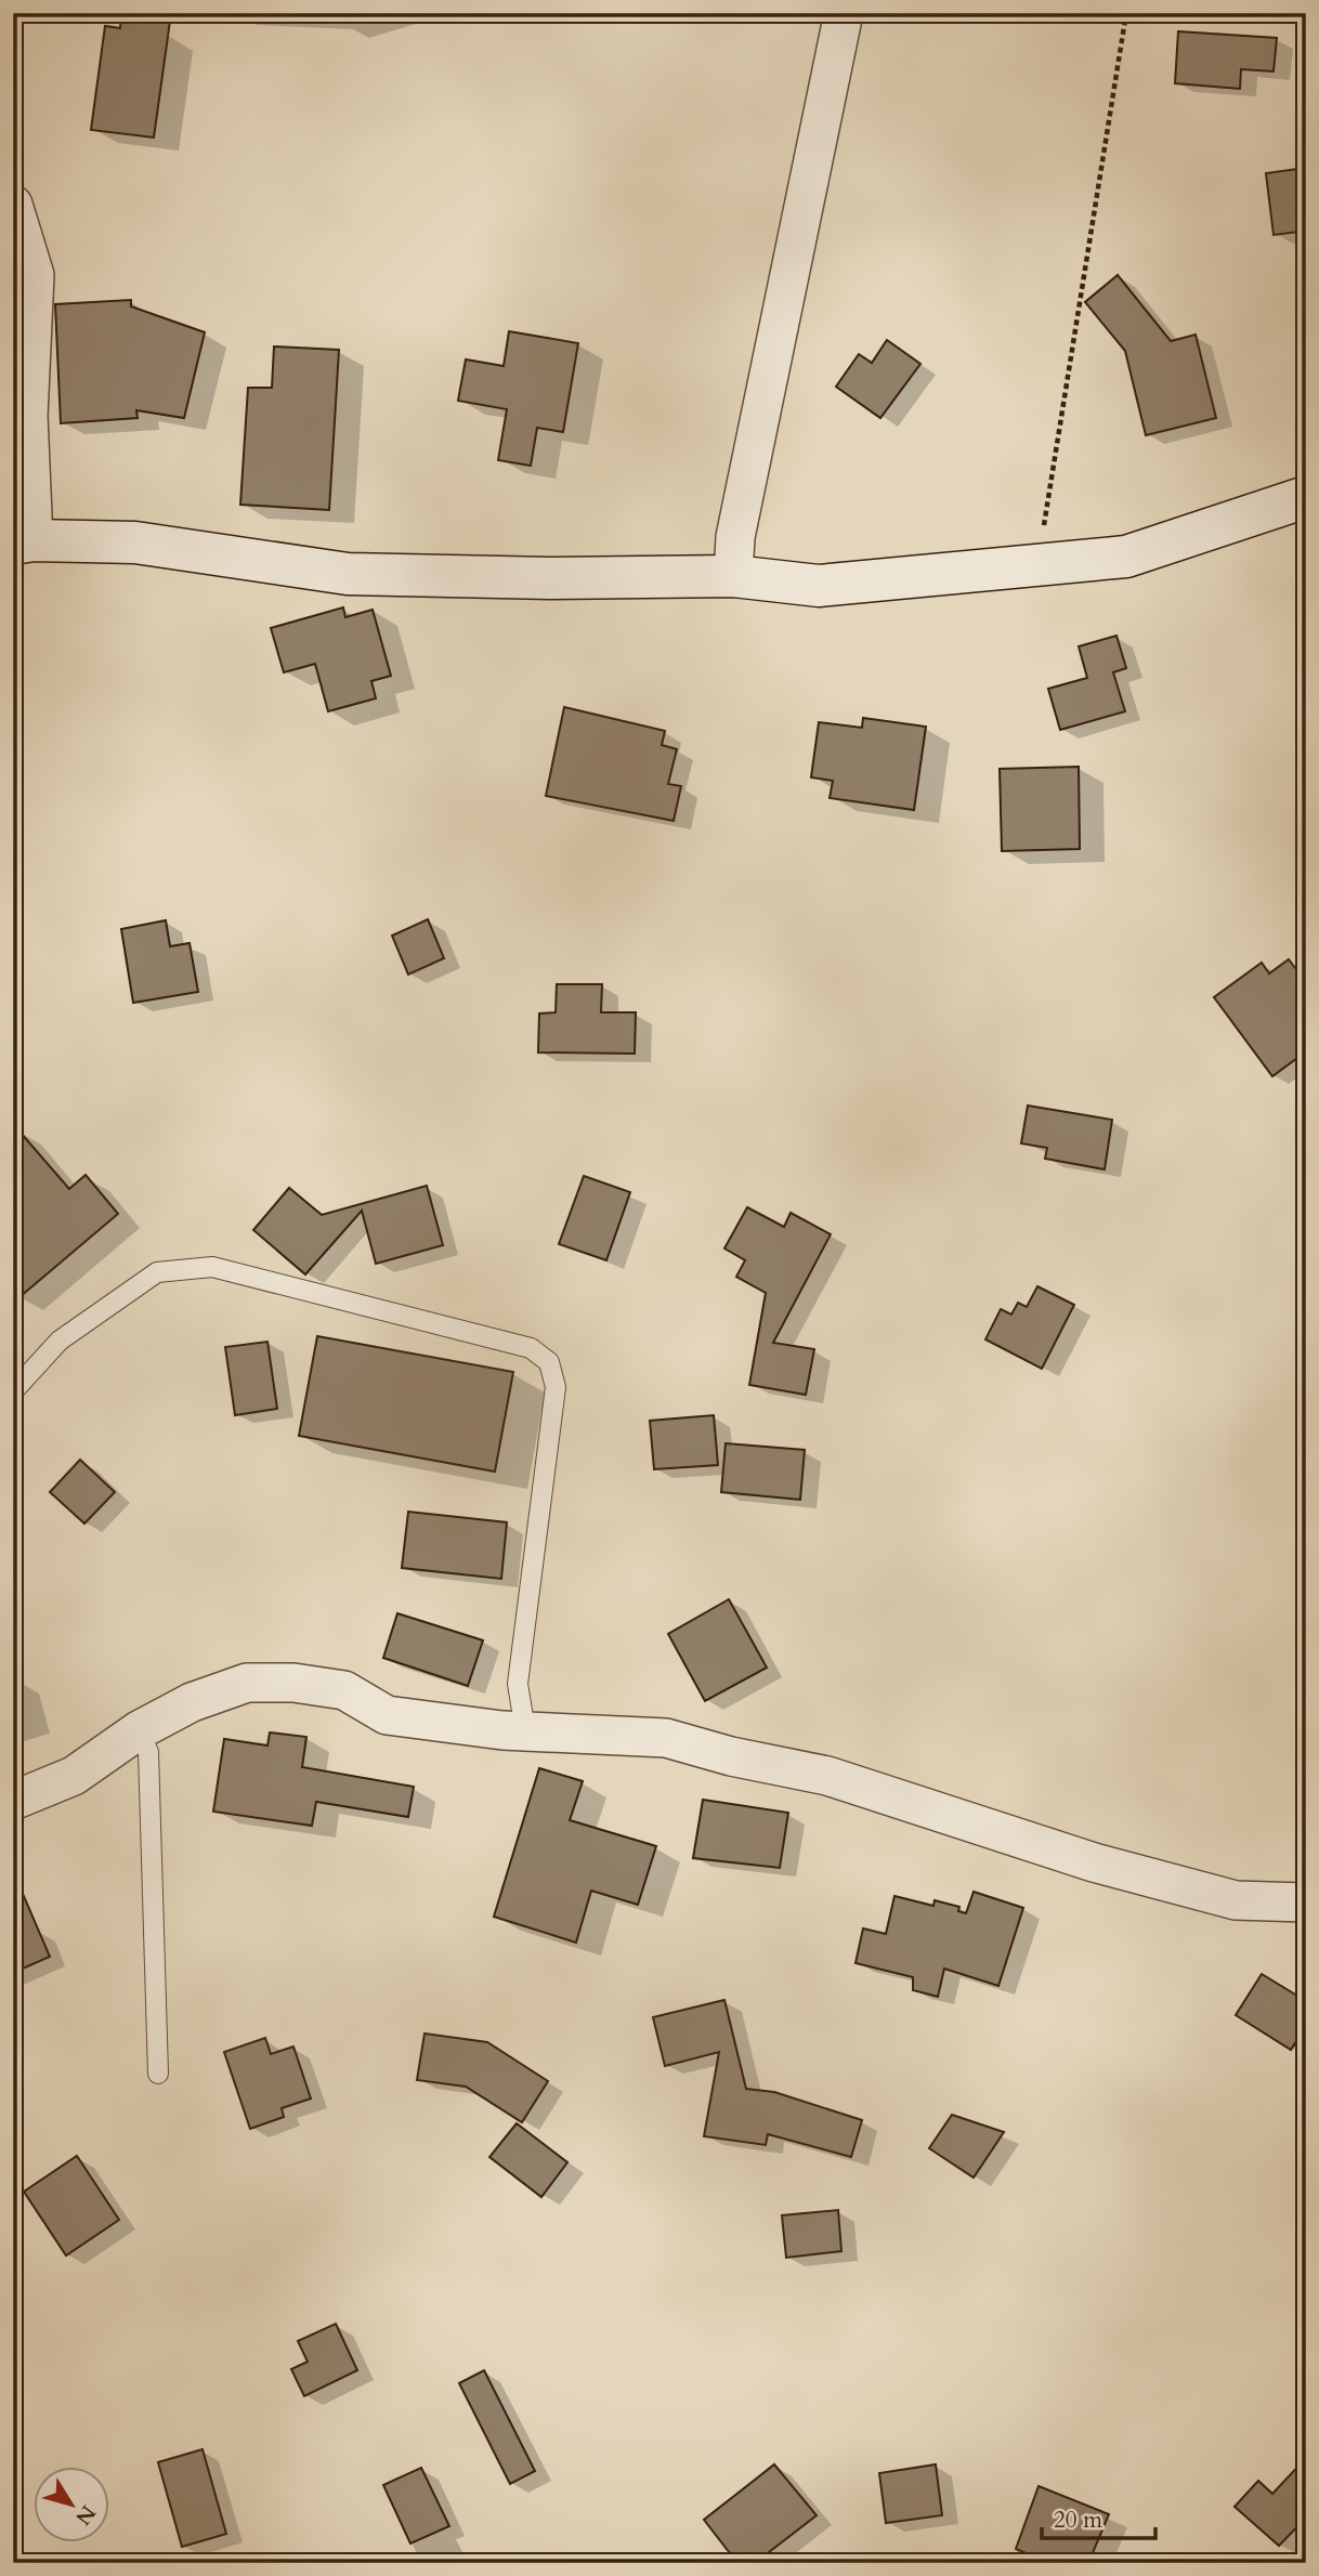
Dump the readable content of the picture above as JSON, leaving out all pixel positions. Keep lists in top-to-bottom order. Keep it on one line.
{"scale_bar":"20 m","north":"bottom right"}
